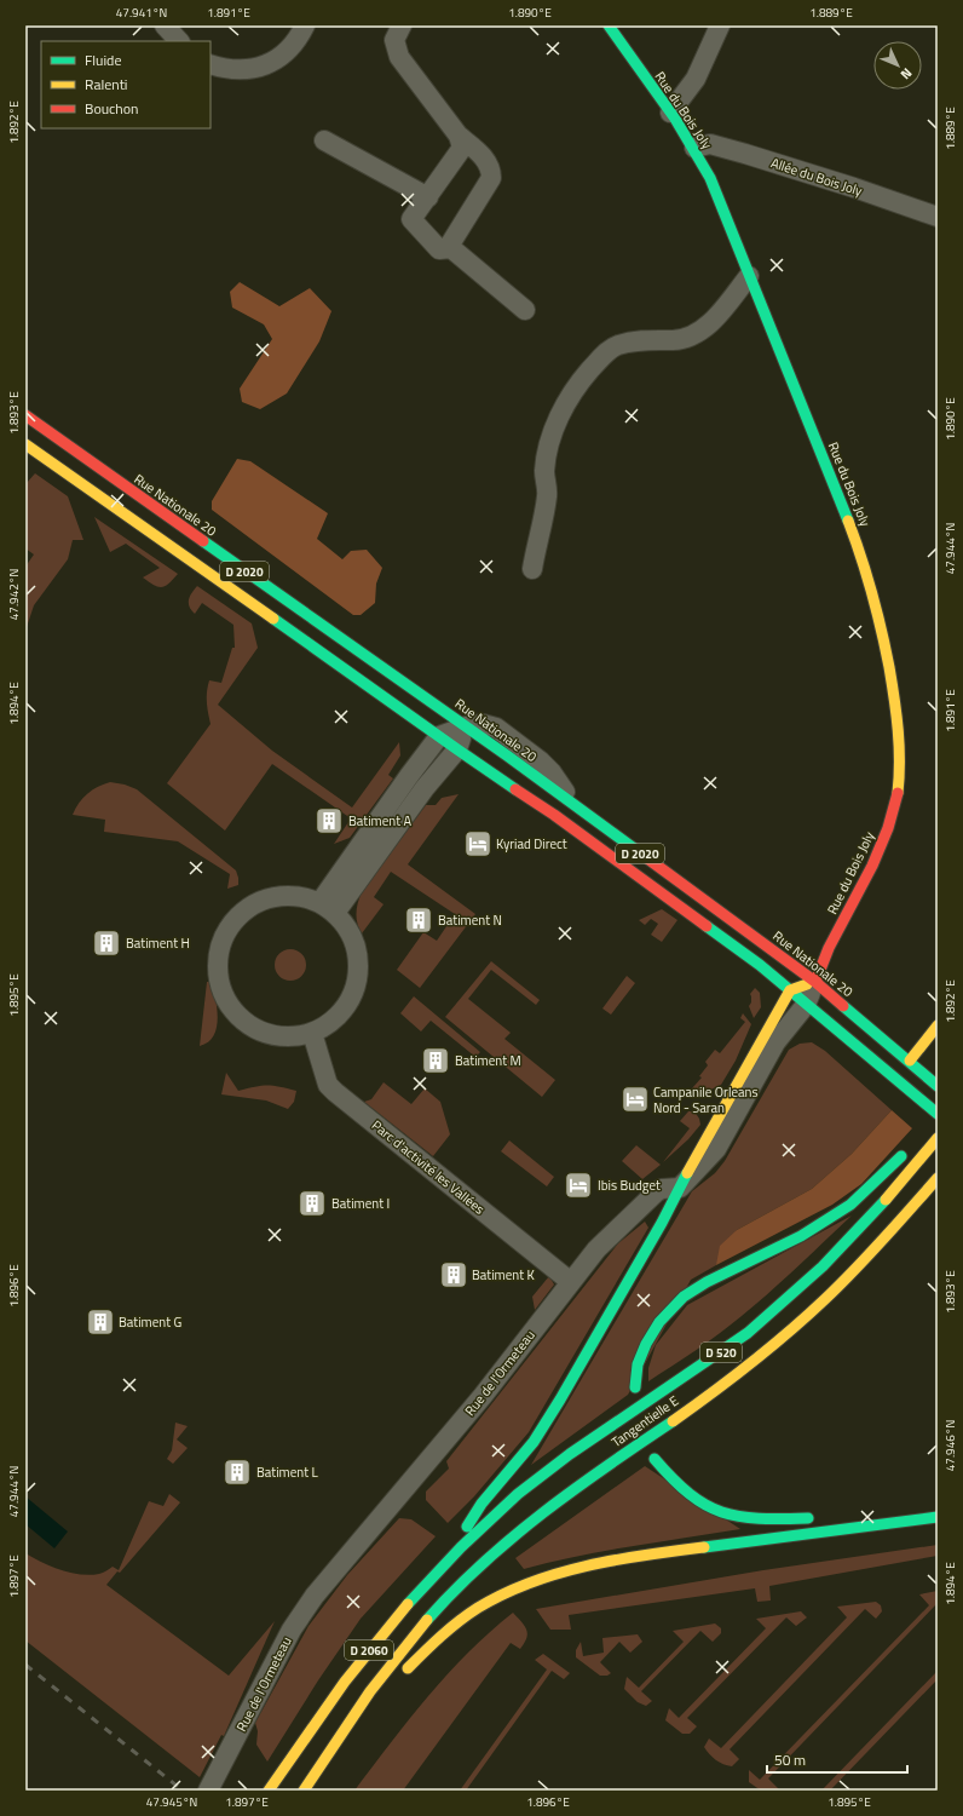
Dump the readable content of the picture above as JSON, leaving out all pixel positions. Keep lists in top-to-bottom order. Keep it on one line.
{"streets":{"main road":["Rue du Bois Joly","Rue Nationale 20","D 2020","D 520","Tangentielle E","D 2060"],"street":["Allée du Bois Joly","Parc d'activité les Vallées","Rue de l'Ormeteau"]},"crossings":[["Rue du Bois Joly","Allée du Bois Joly"],["Rue du Bois Joly","Rue Nationale 20"],["Parc d'activité les Vallées","Rue de l'Ormeteau"],["D 520","D 2060"]],"places":{"building":["Batiment A","Batiment N","Batiment H","Batiment M","Batiment I","Batiment K","Batiment G","Batiment L"],"hotel":["Kyriad Direct","Campanile Orleans Nord - Saran","Ibis Budget"]},"legend":["Fluide","Ralenti","Bouchon"],"scale_bar":"50 m","north":"bottom right","coordinates":["47.941°N","1.891°E","1.890°E","1.889°E","1.892°E","1.893°E","47.944°N","47.942°N","1.894°E","1.895°E","1.896°E","47.946°N","1.897°E","47.945°N"]}
